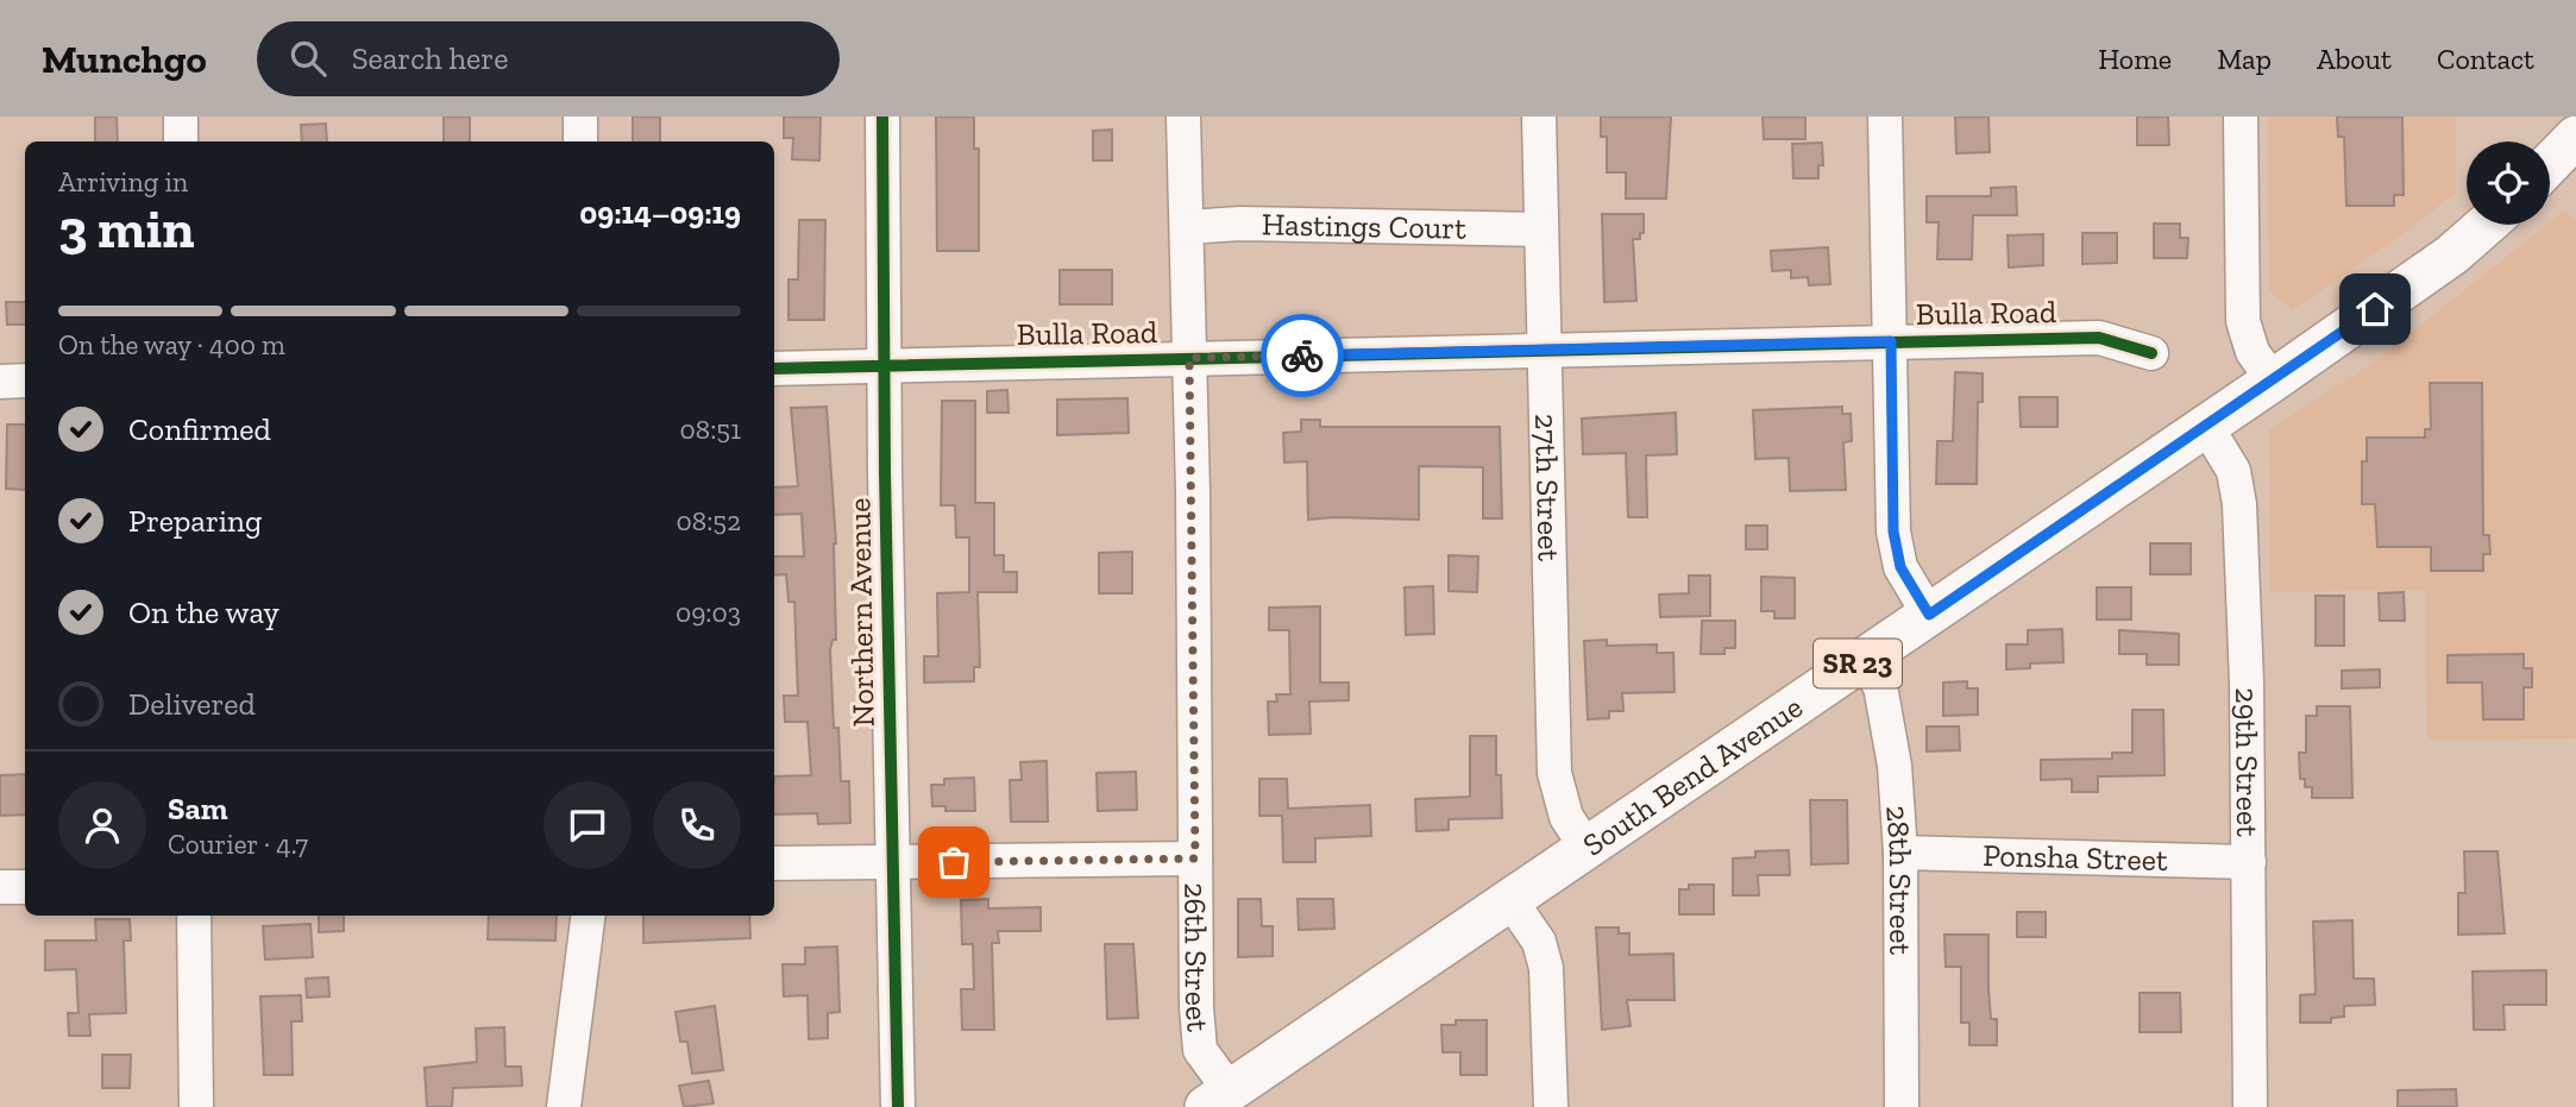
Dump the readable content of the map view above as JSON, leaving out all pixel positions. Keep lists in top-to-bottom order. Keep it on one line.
{"streets":{"main road":["SR 23","South Bend Avenue"],"street":["Hastings Court","Bulla Road","27th Street","Northern Avenue","29th Street","Ponsha Street","28th Street","26th Street"]},"crossings":[["Hastings Court","27th Street"],["Hastings Court","26th Street"],["Bulla Road","27th Street"],["Bulla Road","Northern Avenue"],["Bulla Road","26th Street"],["27th Street","South Bend Avenue"],["29th Street","South Bend Avenue"],["29th Street","Ponsha Street"],["South Bend Avenue","28th Street"],["South Bend Avenue","26th Street"],["Ponsha Street","28th Street"]],"page":{"header":"Munchgo","search":"Search here","nav":["Home","Map","About","Contact"],"heading":["3 min","Arriving in","09:14–09:19"],"panel":["Sam","Courier · 4.7"],"bar":"On the way · 400 m","list":[["Confirmed","08:51"],["Preparing","08:52"],["On the way","09:03"],"Delivered"]}}
